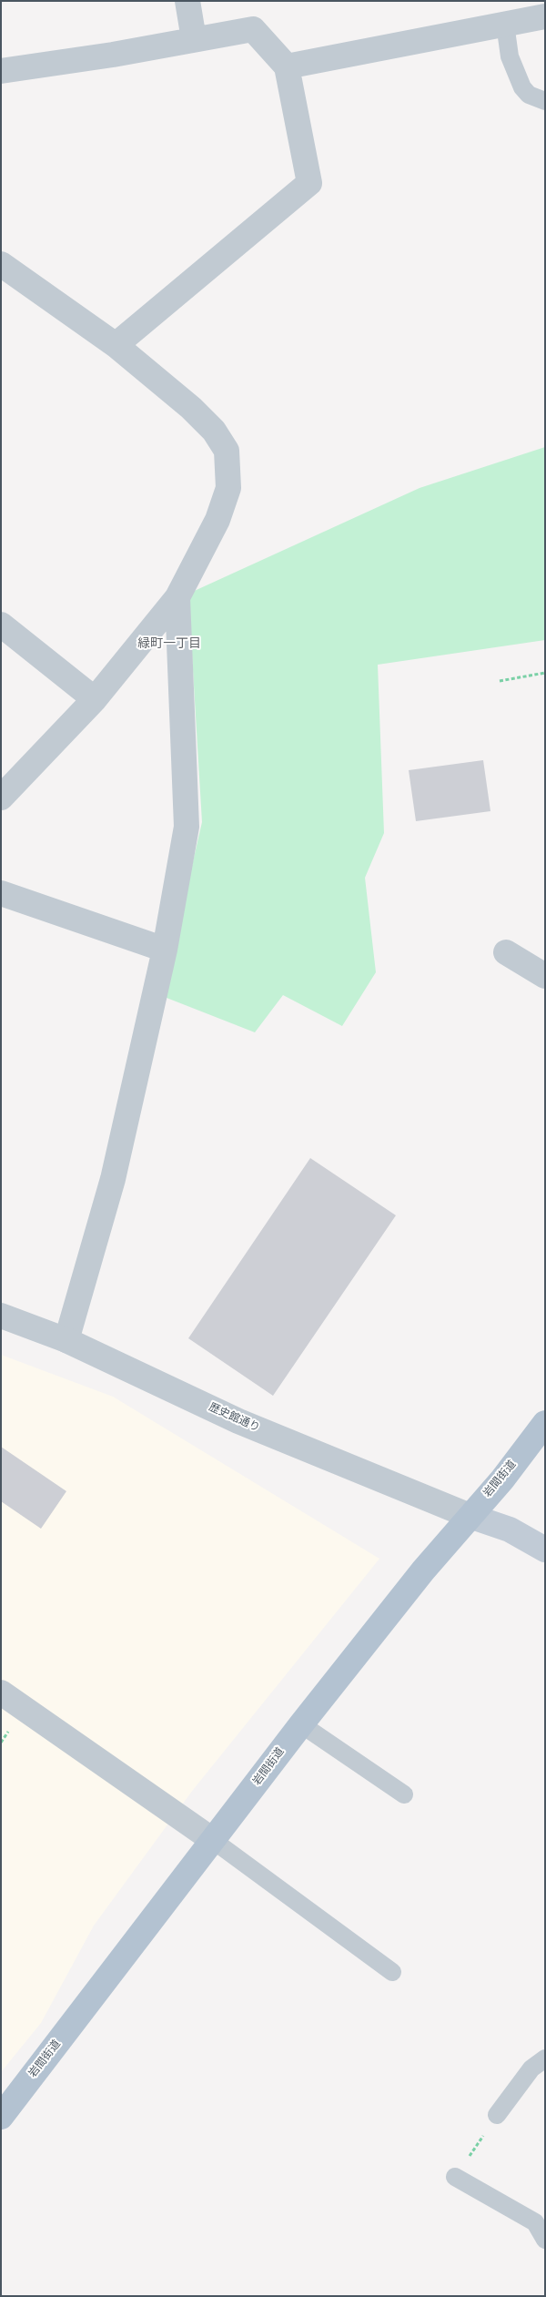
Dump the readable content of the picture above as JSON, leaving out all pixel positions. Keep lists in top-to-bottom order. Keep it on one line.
{"streets":{"main road":["岩間街道"],"street":["歴史館通り"]},"crossings":[["歴史館通り","岩間街道"]],"districts":["緑町一丁目"]}
